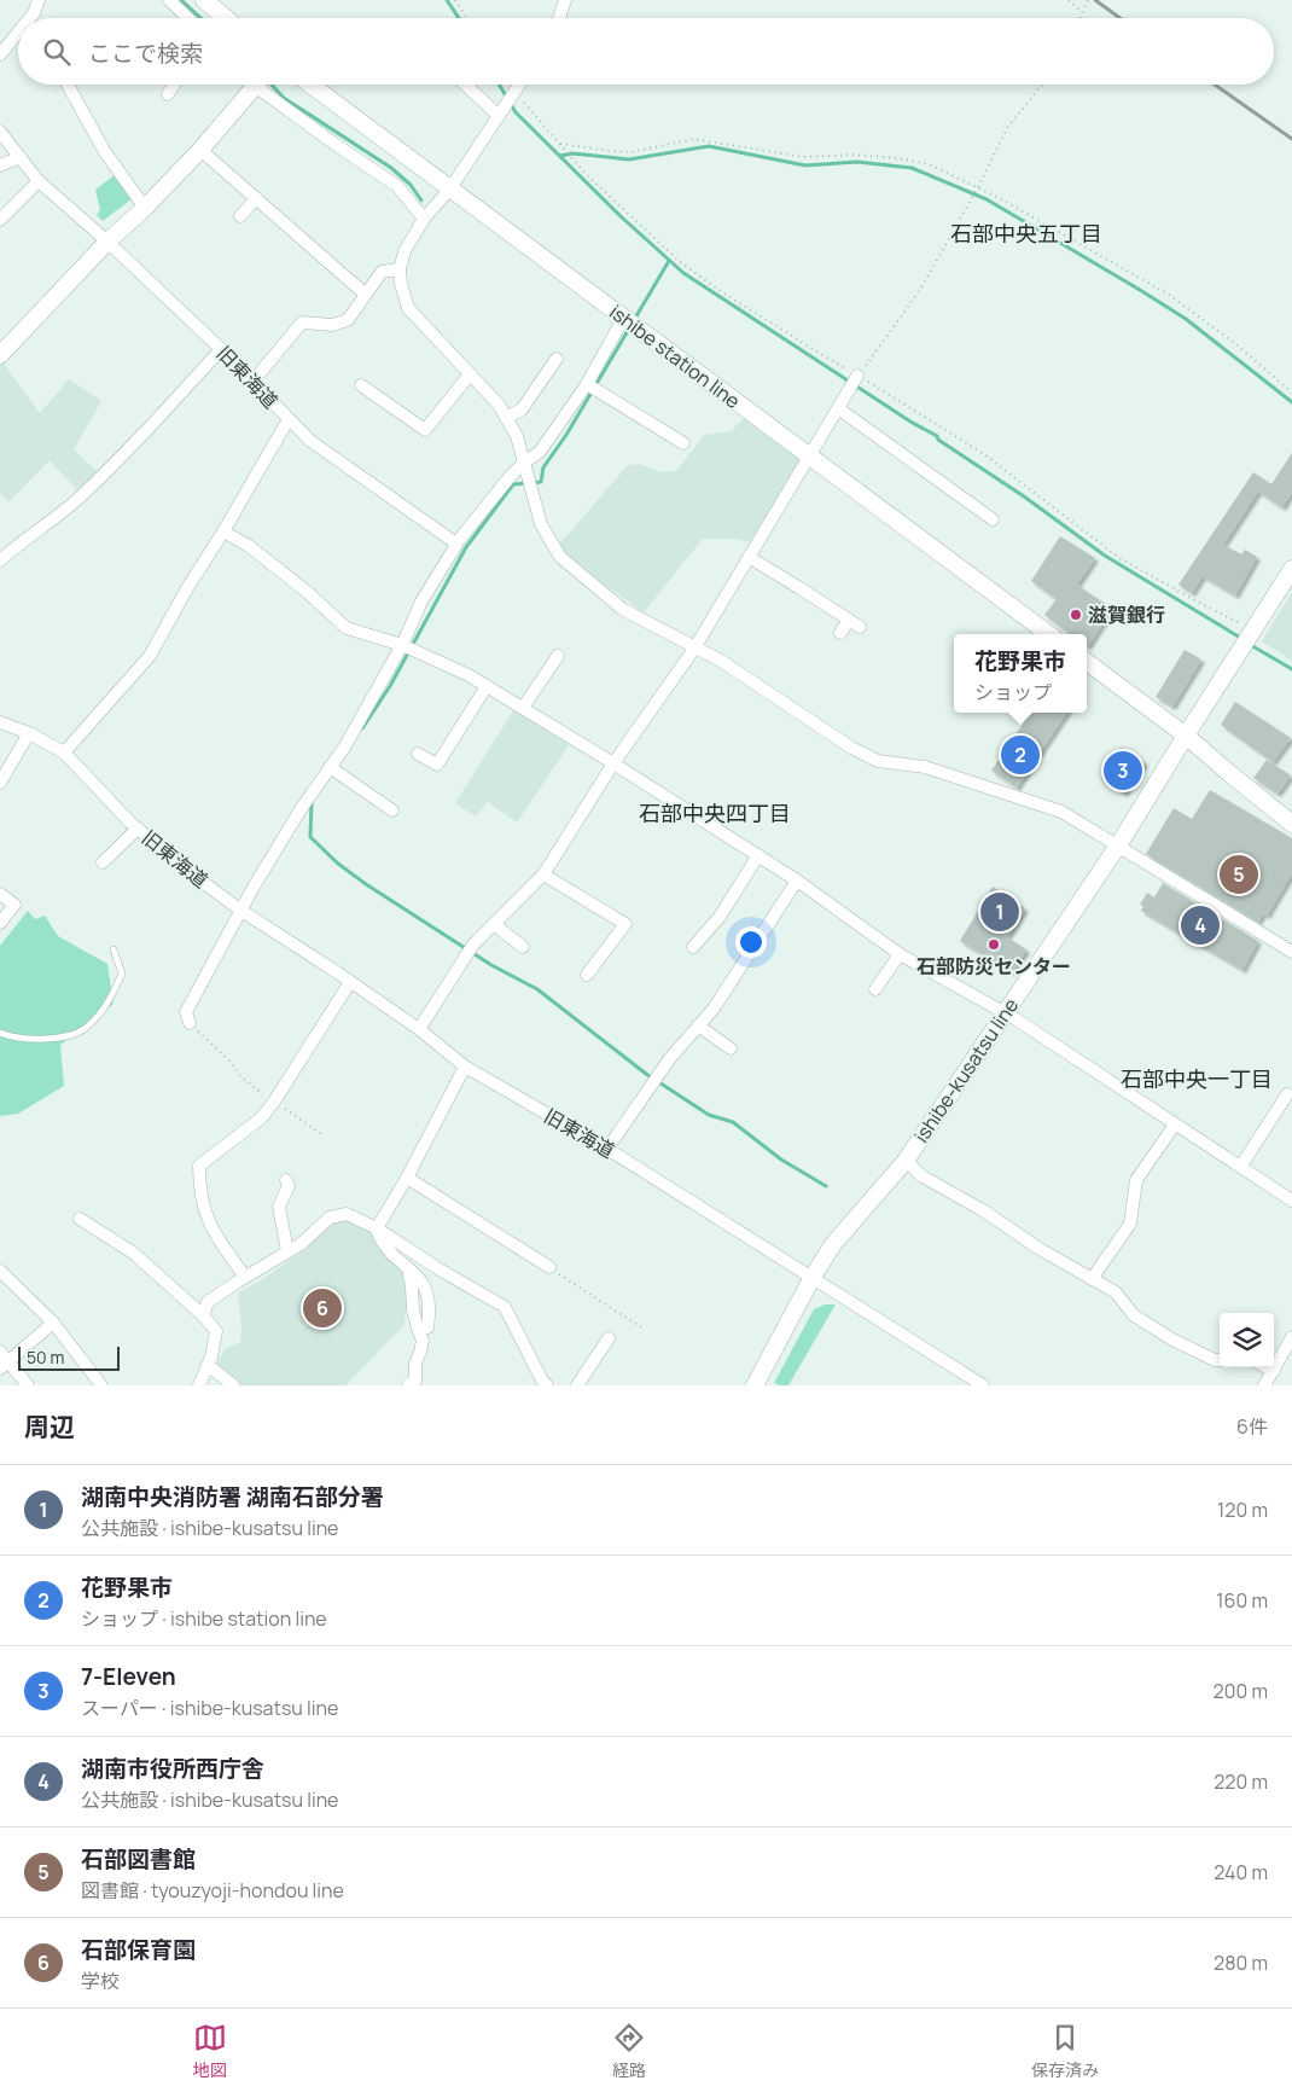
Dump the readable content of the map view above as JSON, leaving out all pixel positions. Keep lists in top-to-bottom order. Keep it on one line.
{"streets":{"main road":["ishibe station line","ishibe-kusatsu line"],"street":["旧東海道"]},"crossings":[["旧東海道","ishibe-kusatsu line"]],"districts":["石部中央五丁目","石部中央四丁目","石部中央一丁目"],"places":["滋賀銀行","石部防災センター"],"scale_bar":"50 m","page":{"search":"ここで検索","popup":["花野果市","ショップ"],"pins":["2","3","5","1","4","6"],"scale":"50 m","heading":["周辺","6件"],"list":[{"mark":"1","name":"湖南中央消防署 湖南石部分署","note":"公共施設 · ishibe-kusatsu line","value":"120 m"},{"mark":"2","name":"花野果市","note":"ショップ · ishibe station line","value":"160 m"},{"mark":"3","name":"7-Eleven","note":"スーパー · ishibe-kusatsu line","value":"200 m"},{"mark":"4","name":"湖南市役所西庁舎","note":"公共施設 · ishibe-kusatsu line","value":"220 m"},{"mark":"5","name":"石部図書館","note":"図書館 · tyouzyoji-hondou line","value":"240 m"},{"mark":"6","name":"石部保育園","note":"学校","value":"280 m"}],"nav":["地図","経路","保存済み"]}}
